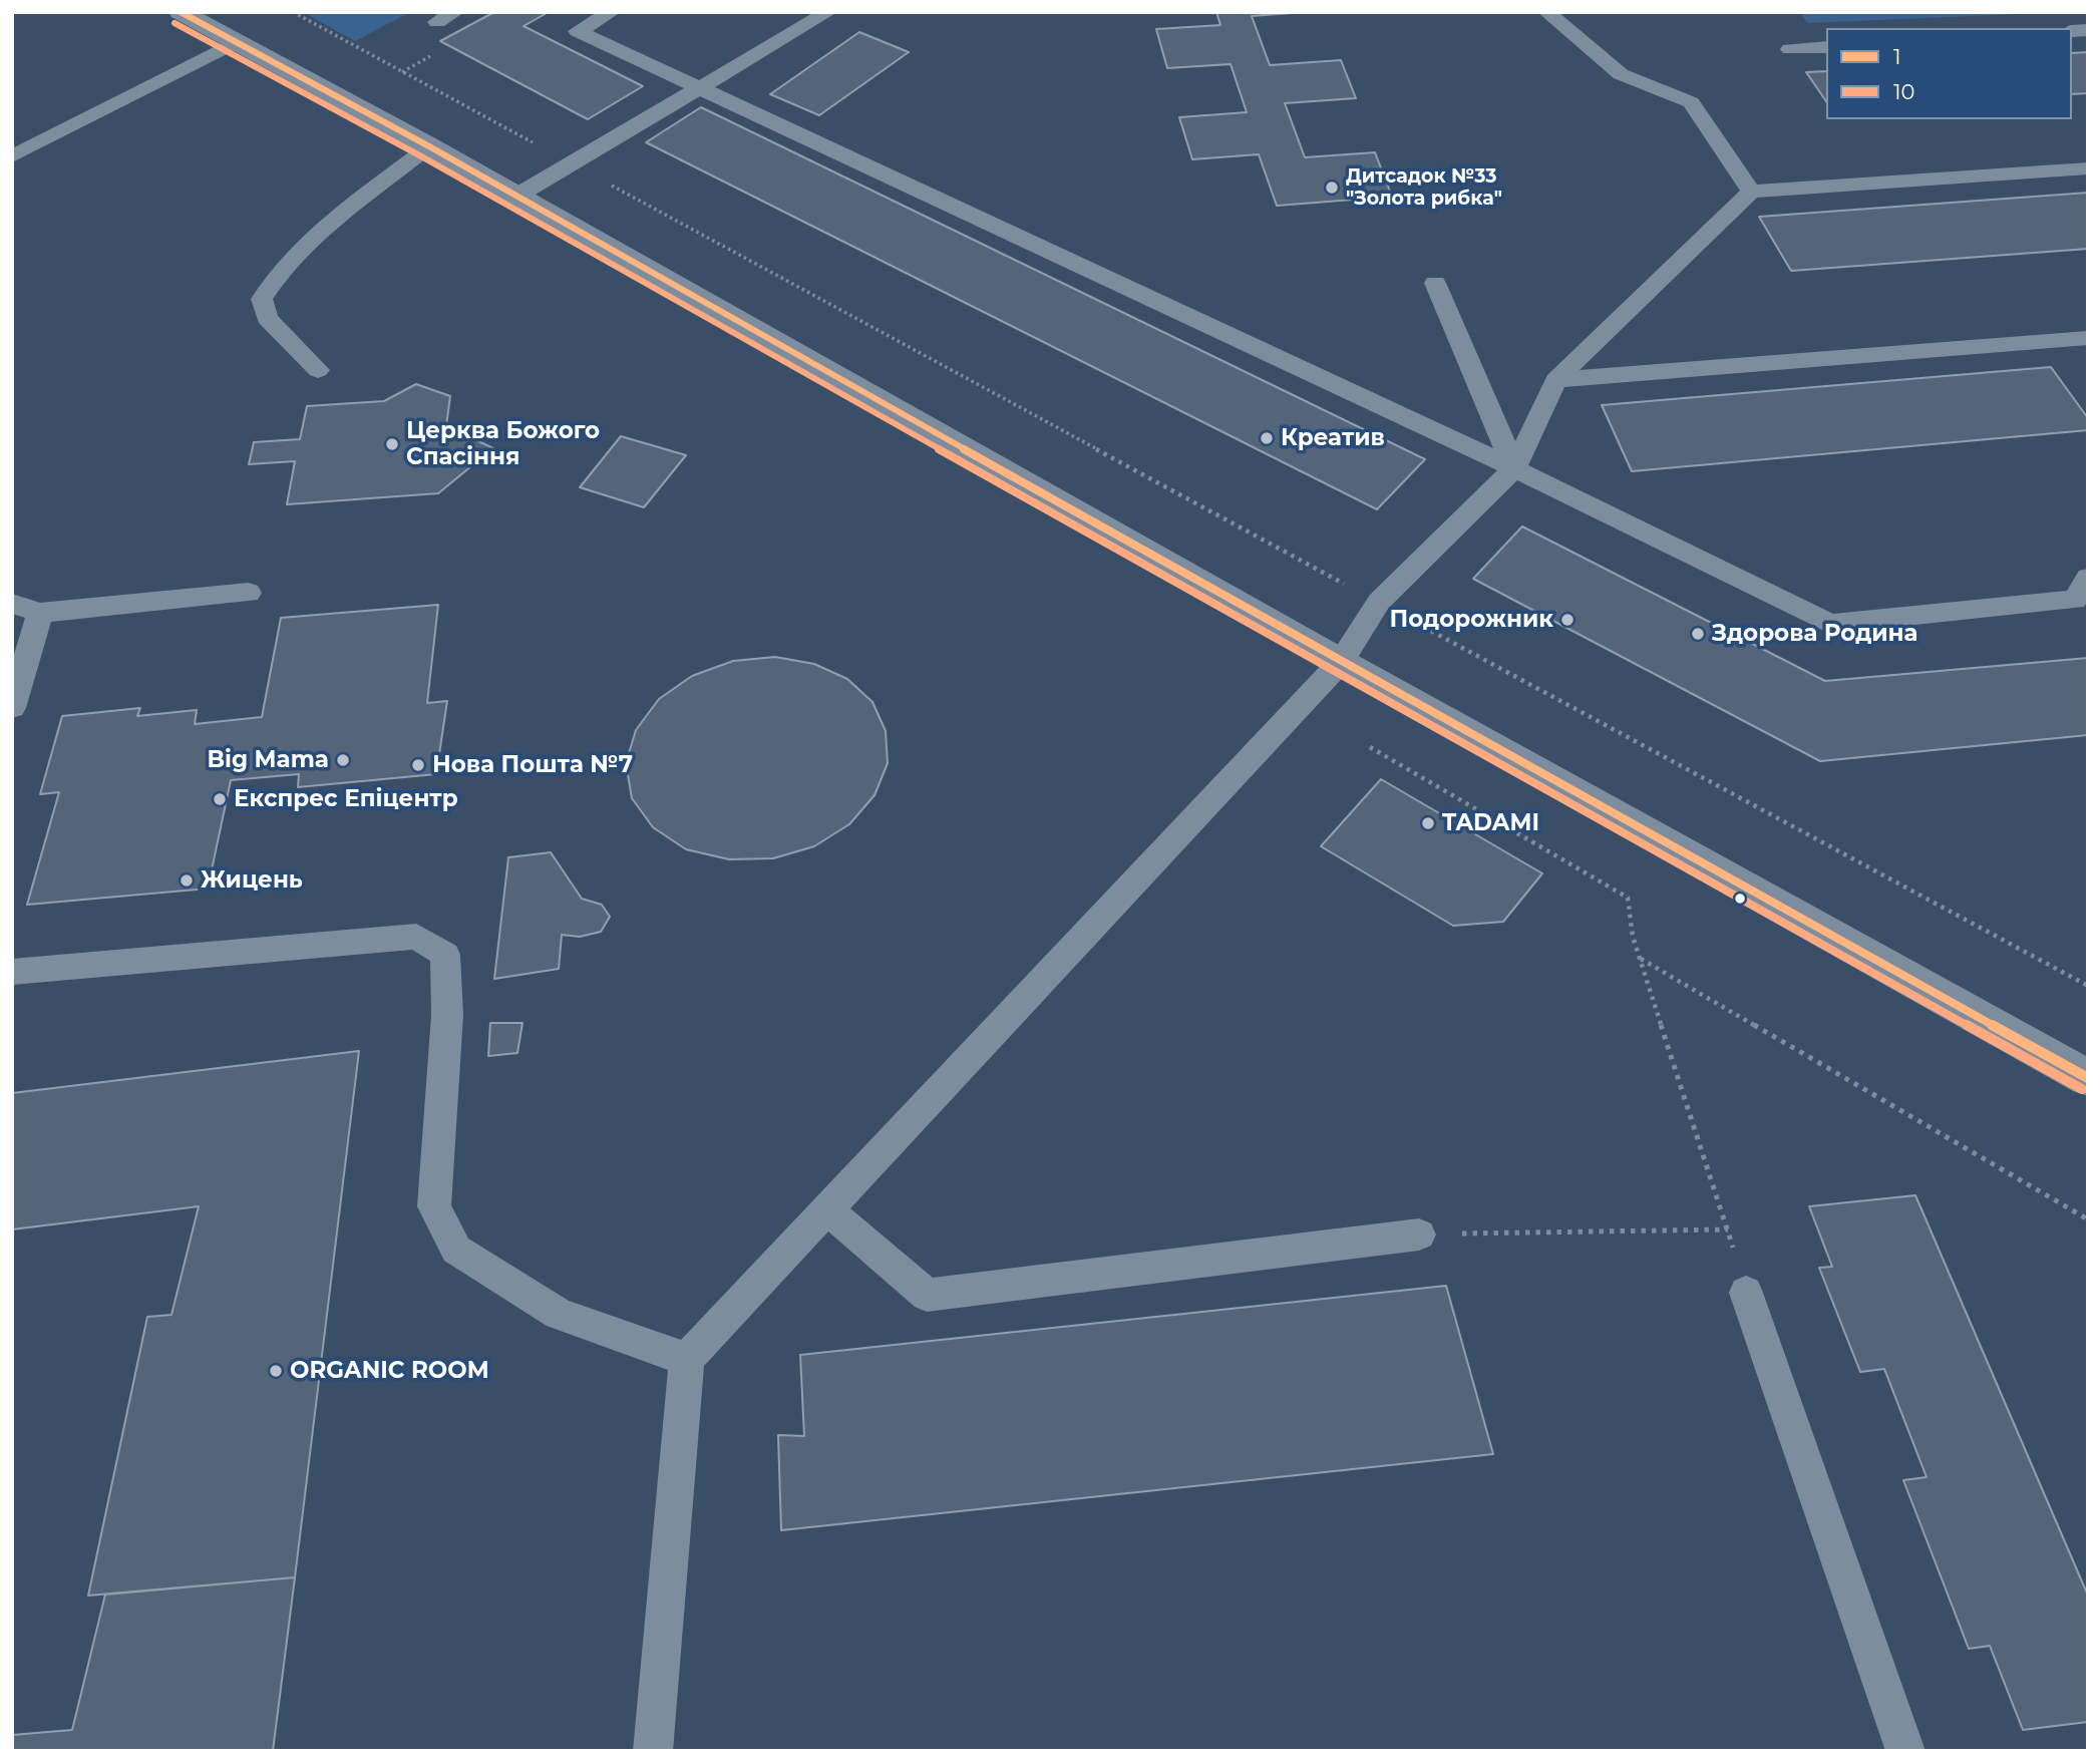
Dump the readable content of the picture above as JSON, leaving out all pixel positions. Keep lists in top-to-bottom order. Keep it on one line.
{"places":["Дитсадок №33 \"Золота рибка\"","Креатив","Церква Божого Спасіння","Подорожник","Здорова Родина","Big Mama","Нова Пошта №7","Експрес Епіцентр","TADAMI","Жицень","ORGANIC ROOM"],"lines":["transit line 1","transit line 10"],"legend":["1","10"]}
